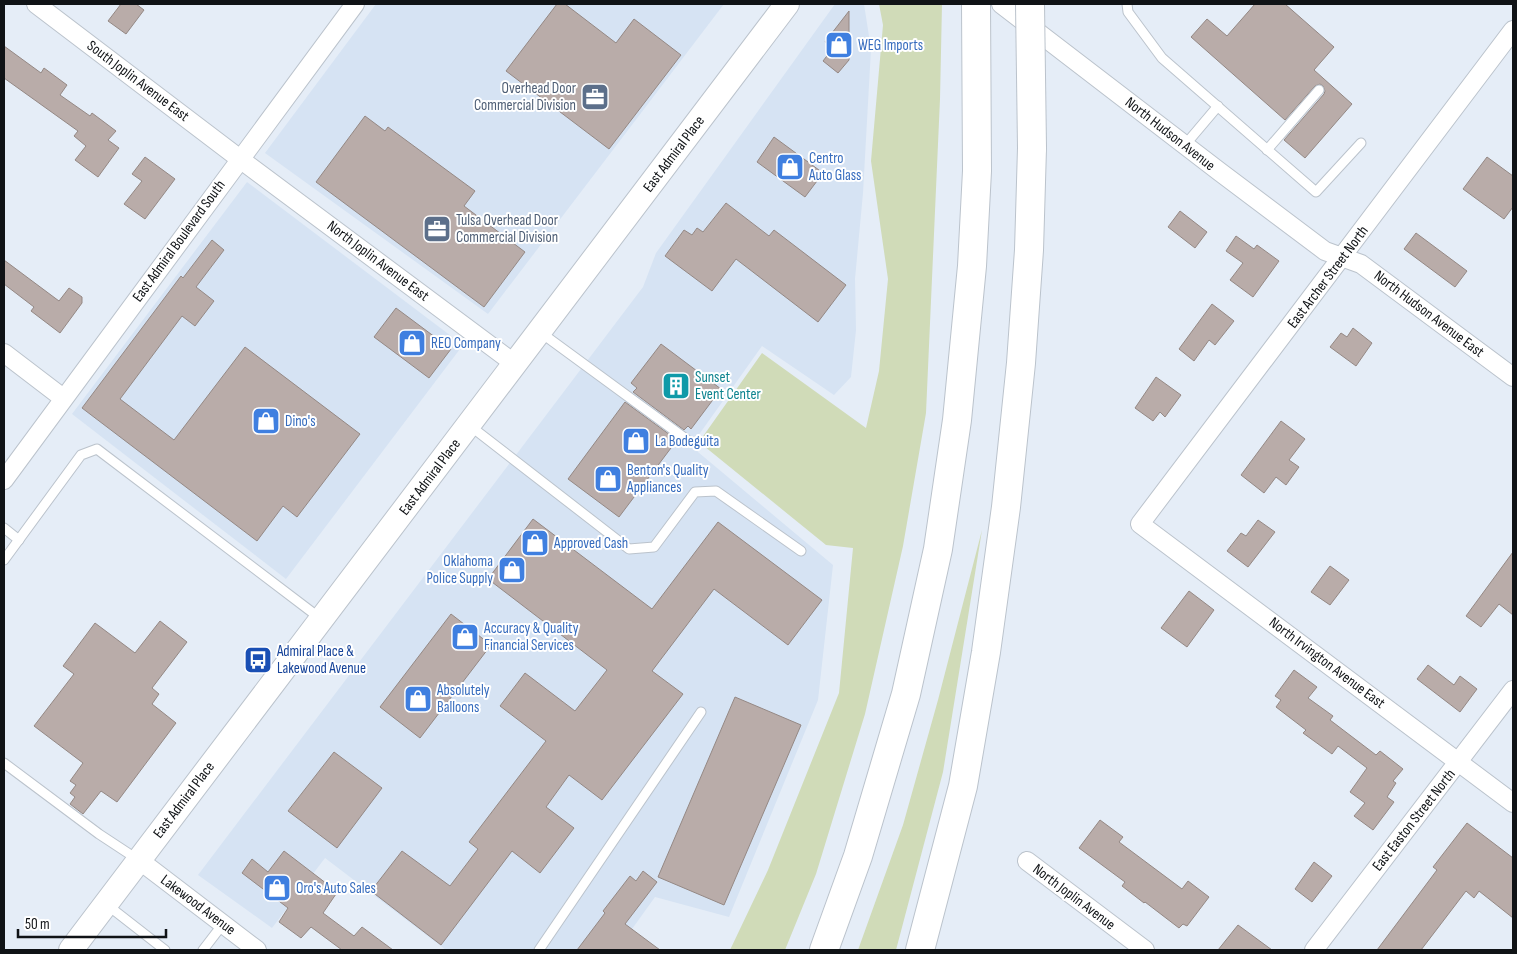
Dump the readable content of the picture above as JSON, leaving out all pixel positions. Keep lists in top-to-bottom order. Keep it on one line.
{"streets":{"main road":["East Admiral Place"],"street":["South Joplin Avenue East","North Hudson Avenue","East Admiral Boulevard South","North Joplin Avenue East","East Archer Street North","North Hudson Avenue East","North Irvington Avenue East","East Easton Street North","North Joplin Avenue","Lakewood Avenue"]},"crossings":[["South Joplin Avenue East","East Admiral Boulevard South"],["South Joplin Avenue East","North Joplin Avenue East"],["North Hudson Avenue","East Archer Street North"],["North Hudson Avenue","North Hudson Avenue East"],["East Admiral Place","North Joplin Avenue East"],["East Admiral Place","Lakewood Avenue"],["East Admiral Boulevard South","North Joplin Avenue East"],["East Archer Street North","North Hudson Avenue East"],["East Archer Street North","North Irvington Avenue East"],["North Irvington Avenue East","East Easton Street North"]],"places":{"shop":["WEG Imports","Centro Auto Glass","REO Company","Dino's","La Bodeguita","Benton's Quality Appliances","Approved Cash","Oklahoma Police Supply","Accuracy & Quality Financial Services","Absolutely Balloons","Oro's Auto Sales"],"office":["Overhead Door Commercial Division","Tulsa Overhead Door Commercial Division"],"building":["Sunset Event Center"],"bus stop":["Admiral Place & Lakewood Avenue"]},"scale_bar":"50 m"}
